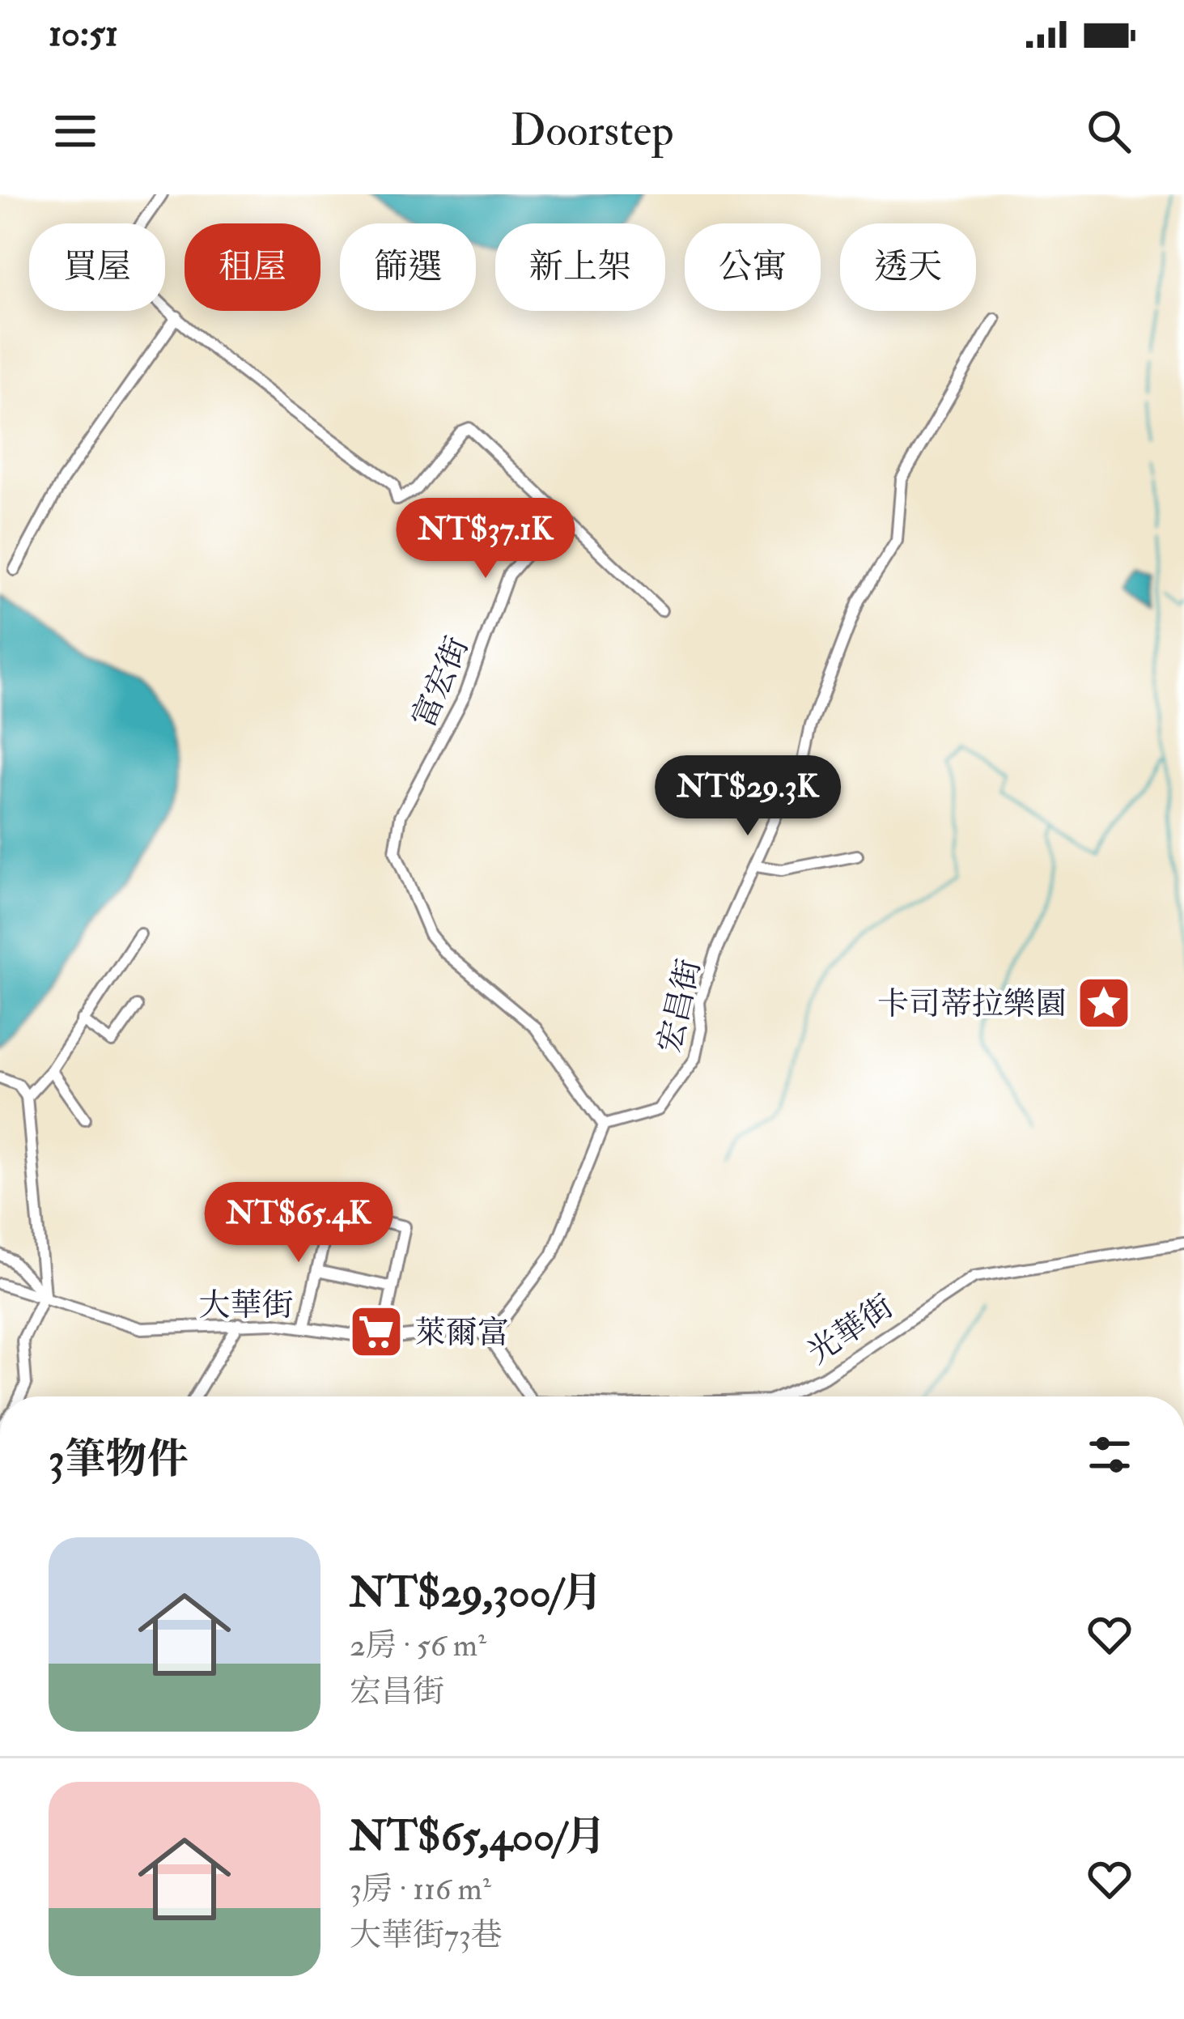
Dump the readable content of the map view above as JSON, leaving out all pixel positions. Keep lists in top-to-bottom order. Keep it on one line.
{"streets":{"street":["富宏街","宏昌街","大華街","光華街"]},"crossings":[["富宏街","宏昌街"]],"places":{"place":["卡司蒂拉樂園"],"supermarket":["萊爾富"]},"page":{"status":"10:51","header":"Doorstep","chip":["買屋","租屋","篩選","新上架","公寓","透天"],"price":["NT$37.1K","NT$29.3K","NT$65.4K"],"heading":"3筆物件","list":[{"name":"NT$29,300/月","note":"2房 · 56 m² · 宏昌街"},{"name":"NT$65,400/月","note":"3房 · 116 m² · 大華街73巷"}]}}
